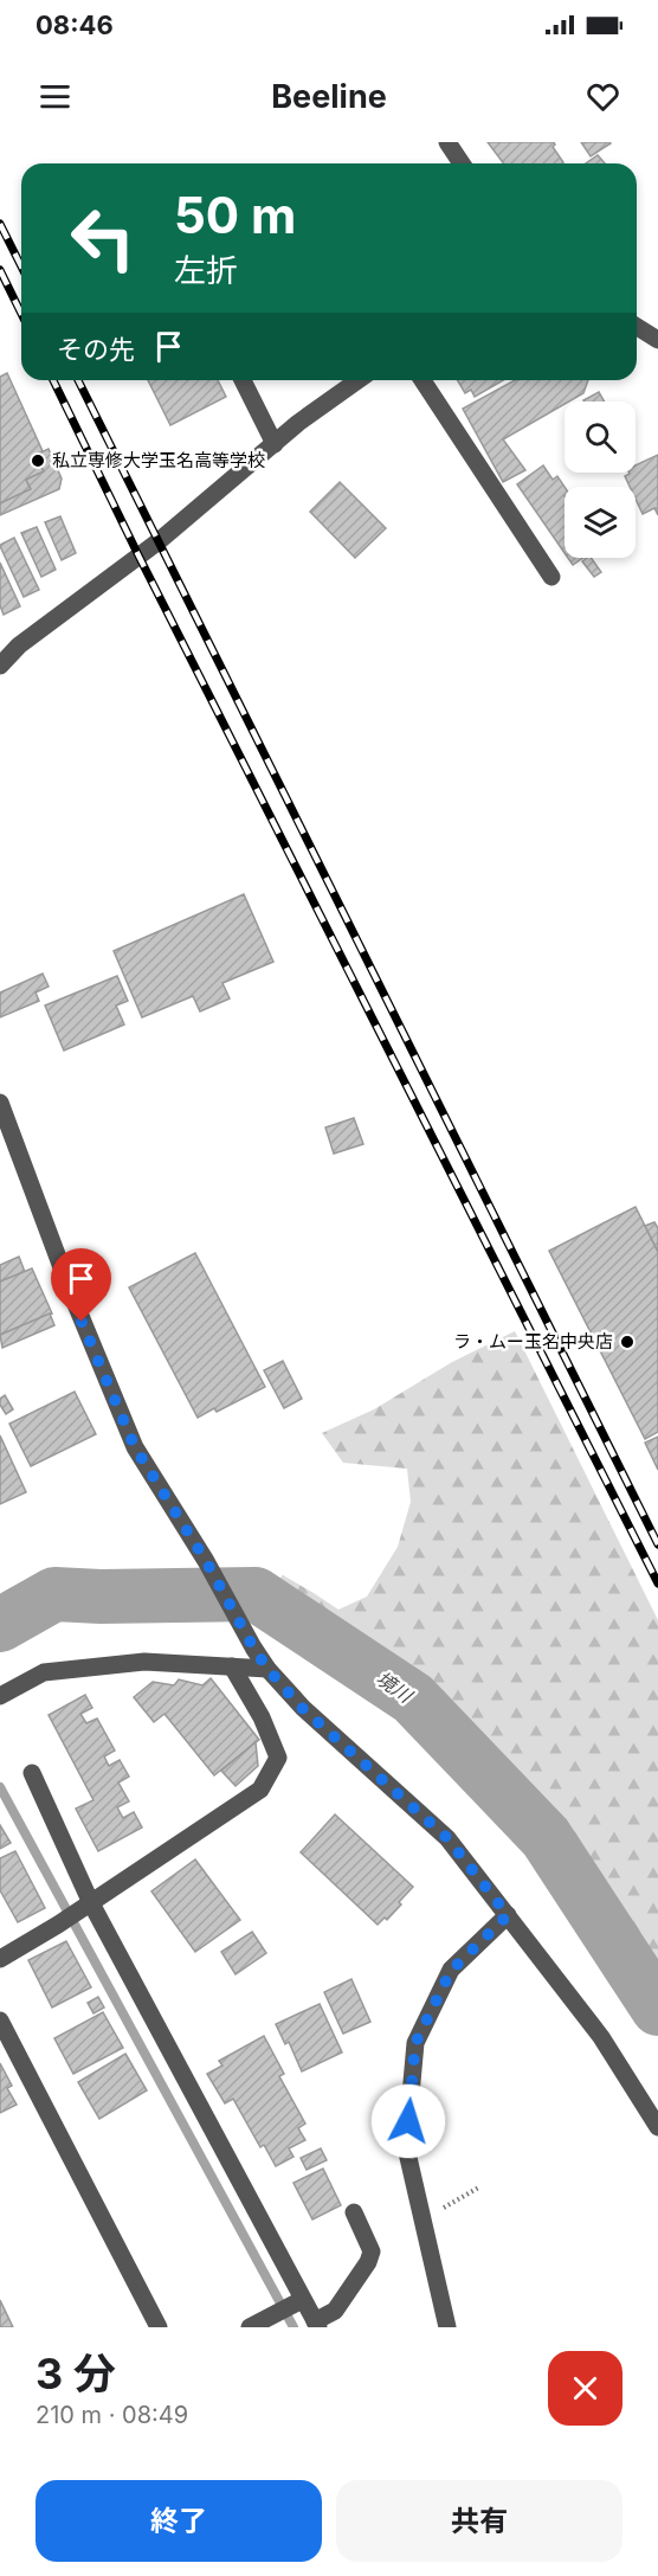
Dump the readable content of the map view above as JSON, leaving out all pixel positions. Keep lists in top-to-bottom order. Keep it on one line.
{"water":["境川"],"places":["私立専修大学玉名高等学校","ラ・ムー玉名中央店"],"page":{"status":"08:46","header":"Beeline","turn":["50 m","左折"],"then":"その先","heading":["3 分","210 m · 08:49"],"buttons":["終了","共有"]}}
